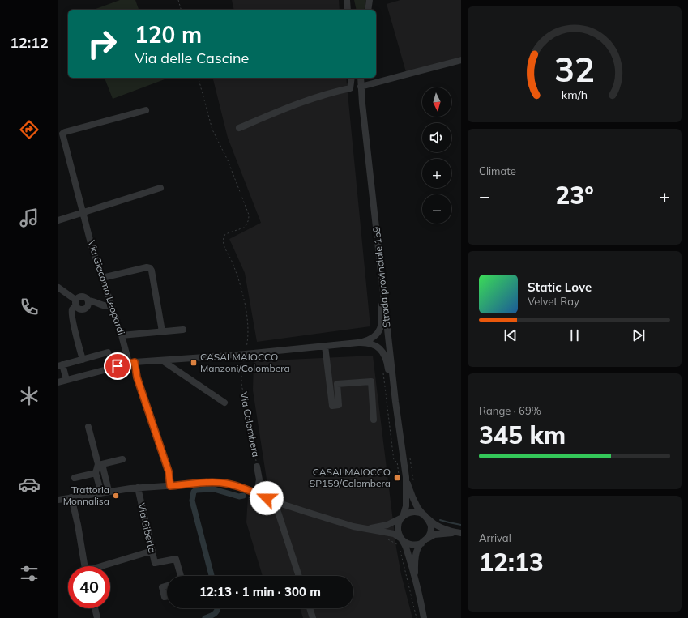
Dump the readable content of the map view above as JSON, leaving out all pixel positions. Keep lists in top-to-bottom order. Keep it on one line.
{"streets":{"street":["Strada provinciale 159","Via Giacomo Leopardi","Via Colombera","Via Giberta"]},"places":{"transit":["CASALMAIOCCO Manzoni/Colombera","CASALMAIOCCO SP159/Colombera"],"other":["Trattoria Monnalisa"]},"north":"bottom","page":{"tabs":"12:12","turn":["120 m","Via delle Cascine"],"map_buttons":["+","−"],"tile":["Climate",["Range · 69%","345 km"],["Arrival","12:13"]],"heat":["−","23°","+"],"song":["Static Love","Velvet Ray"],"limit":"40","trip":"12:13 · 1 min · 300 m","gauge":["32","km/h"]}}
